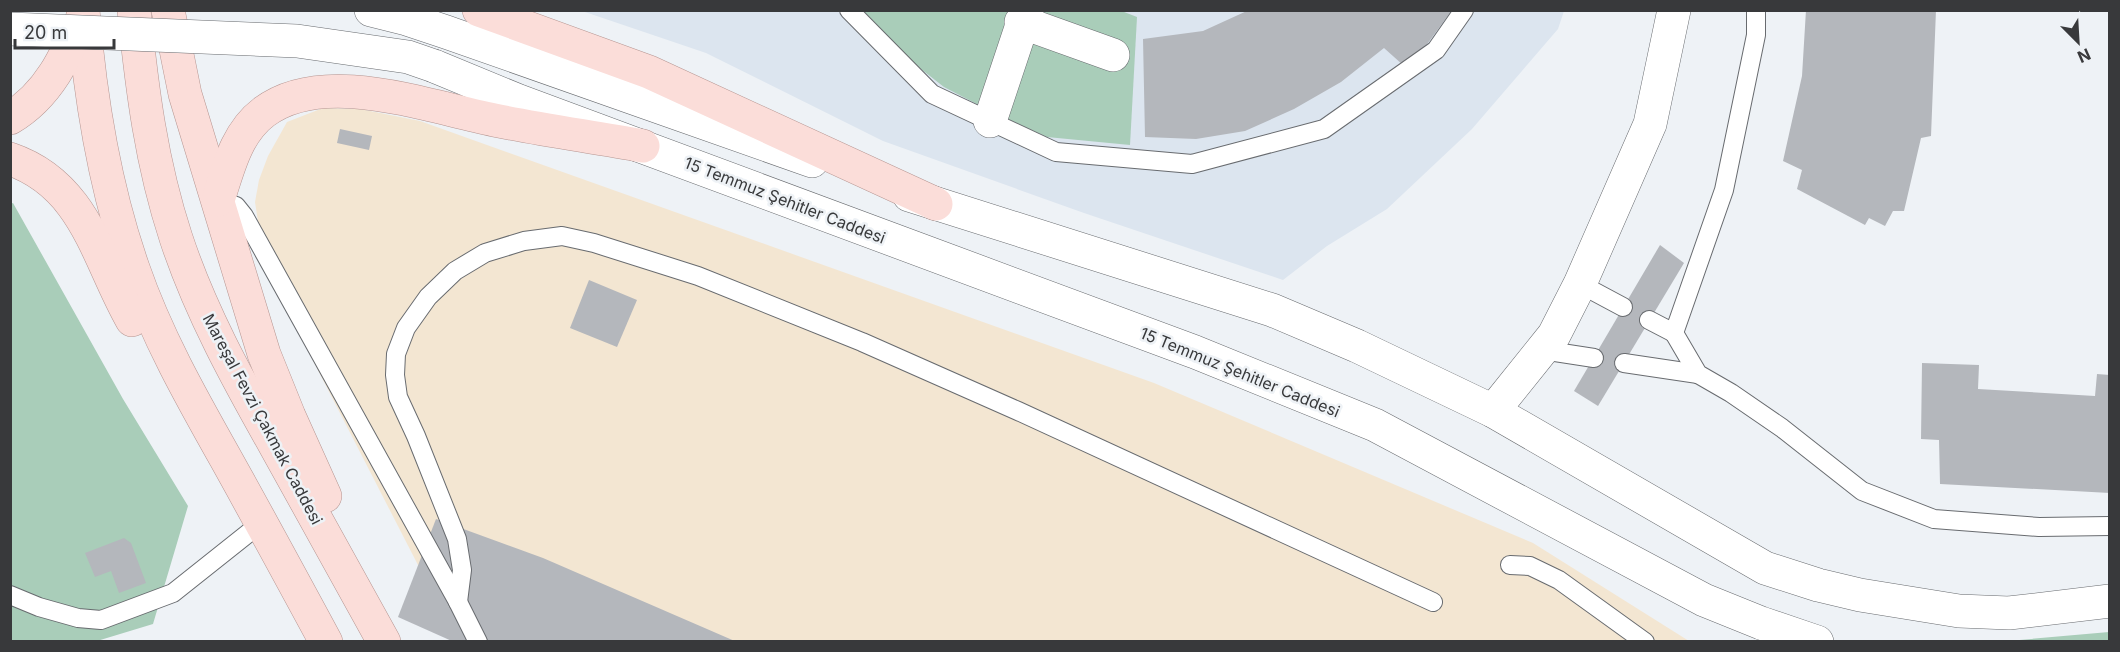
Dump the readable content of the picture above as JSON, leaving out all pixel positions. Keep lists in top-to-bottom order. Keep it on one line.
{"streets":{"main road":["15 Temmuz Şehitler Caddesi","Mareşal Fevzi Çakmak Caddesi"]},"scale_bar":"20 m","north":"bottom right"}
